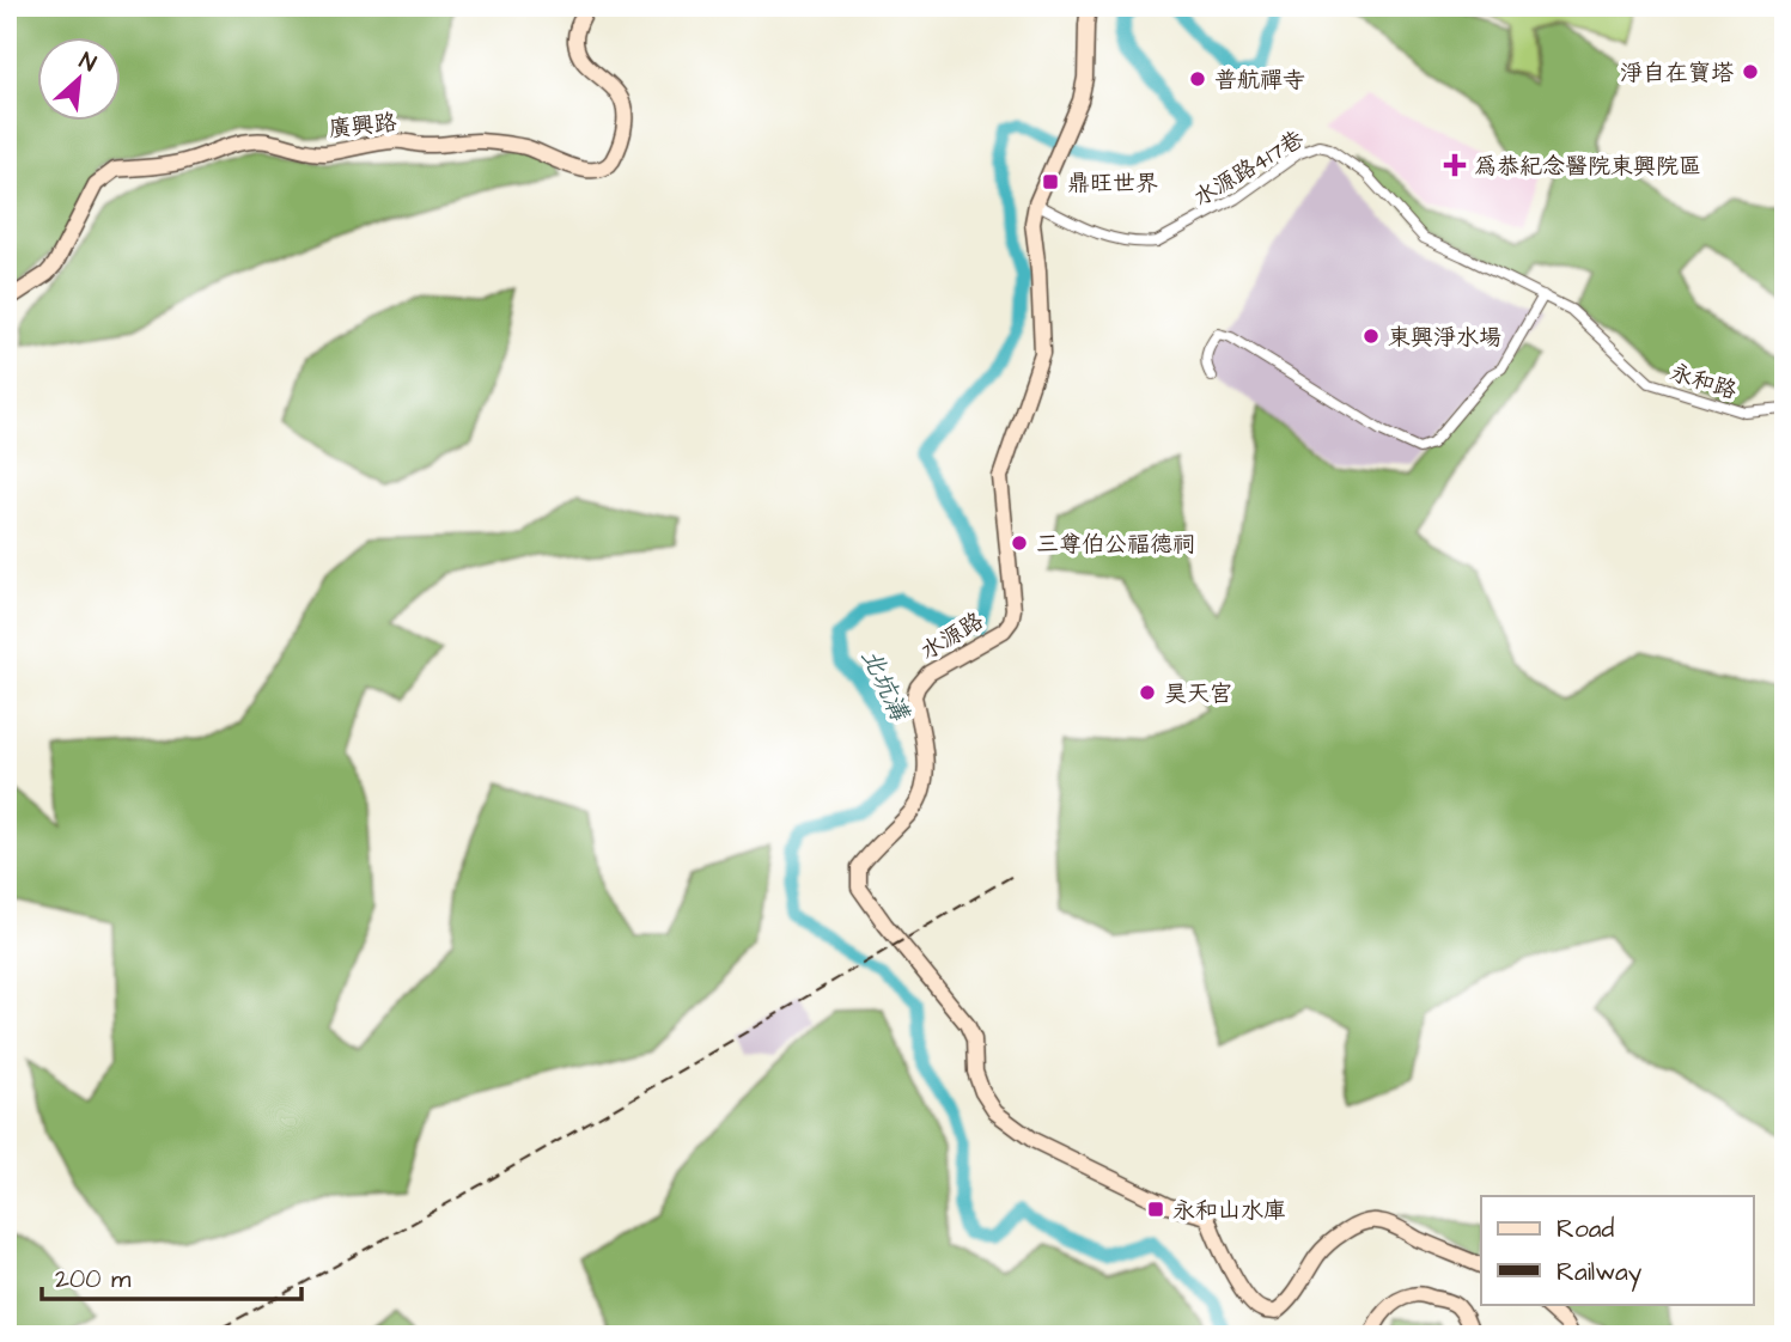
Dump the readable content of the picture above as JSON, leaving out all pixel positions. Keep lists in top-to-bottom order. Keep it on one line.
{"streets":{"street":["廣興路","水源路417巷","永和路","水源路"]},"crossings":[["水源路417巷","永和路"],["水源路417巷","水源路"]],"water":["北坑溝"],"places":{"other":["淨自在寶塔","普航禪寺","東興淨水場","三尊伯公福德祠","昊天宮"],"health":["為恭紀念醫院東興院區"],"transit":["鼎旺世界","永和山水庫"]},"legend":["Road","Railway"],"scale_bar":"200 m","north":"top right"}
